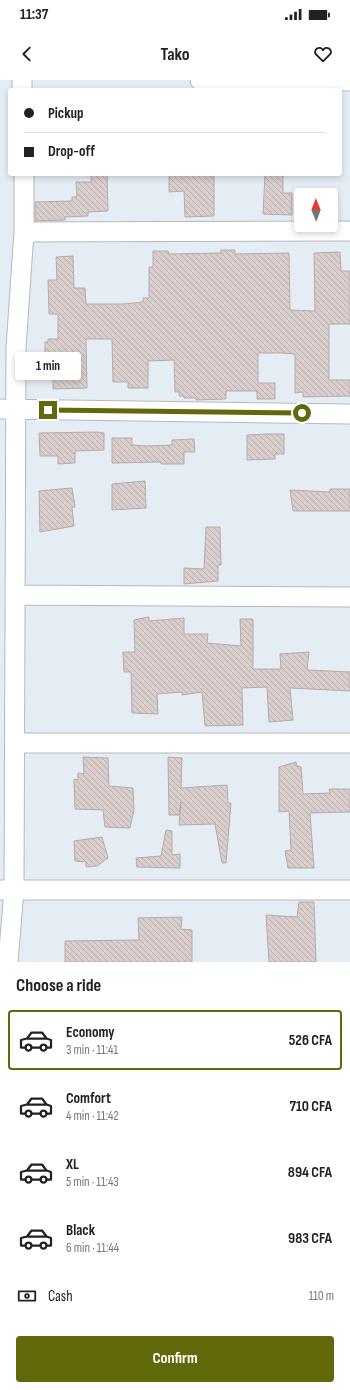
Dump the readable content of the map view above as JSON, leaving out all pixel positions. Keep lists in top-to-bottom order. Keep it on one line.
{"north":"top","page":{"status":"11:37","header":"Tako","banner":["Pickup","Drop-off"],"bubble":"1 min","heading":"Choose a ride","list":[{"name":"Economy","note":"3 min · 11:41","value":"526 CFA"},{"name":"Comfort","note":"4 min · 11:42","value":"710 CFA"},{"name":"XL","note":"5 min · 11:43","value":"894 CFA"},{"name":"Black","note":"6 min · 11:44","value":"983 CFA"}],"pay":["Cash","110 m"],"buttons":"Confirm"}}
